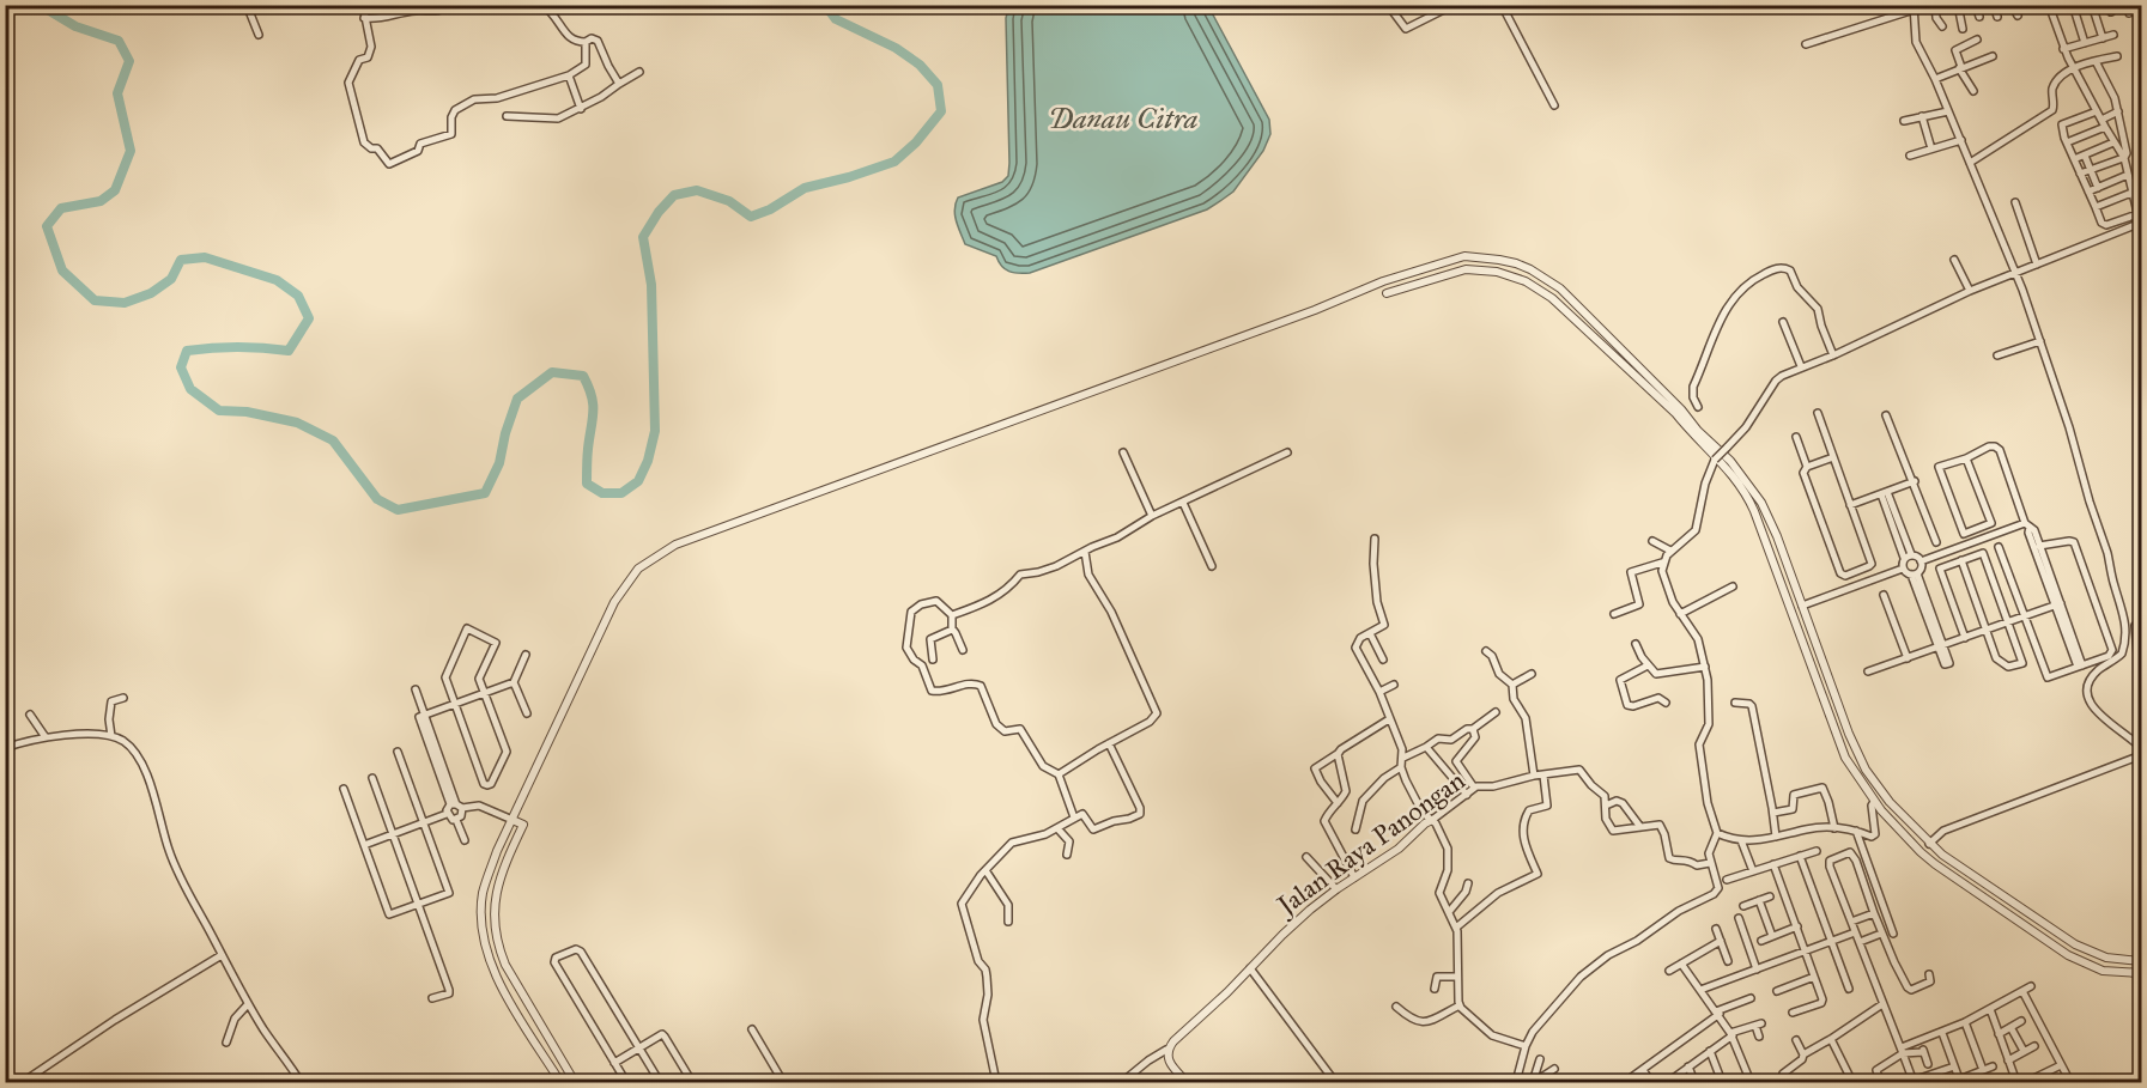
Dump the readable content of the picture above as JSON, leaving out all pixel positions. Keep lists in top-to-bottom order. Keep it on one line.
{"streets":{"street":["Jalan Raya Panongan"]},"water":["Danau Citra"]}
